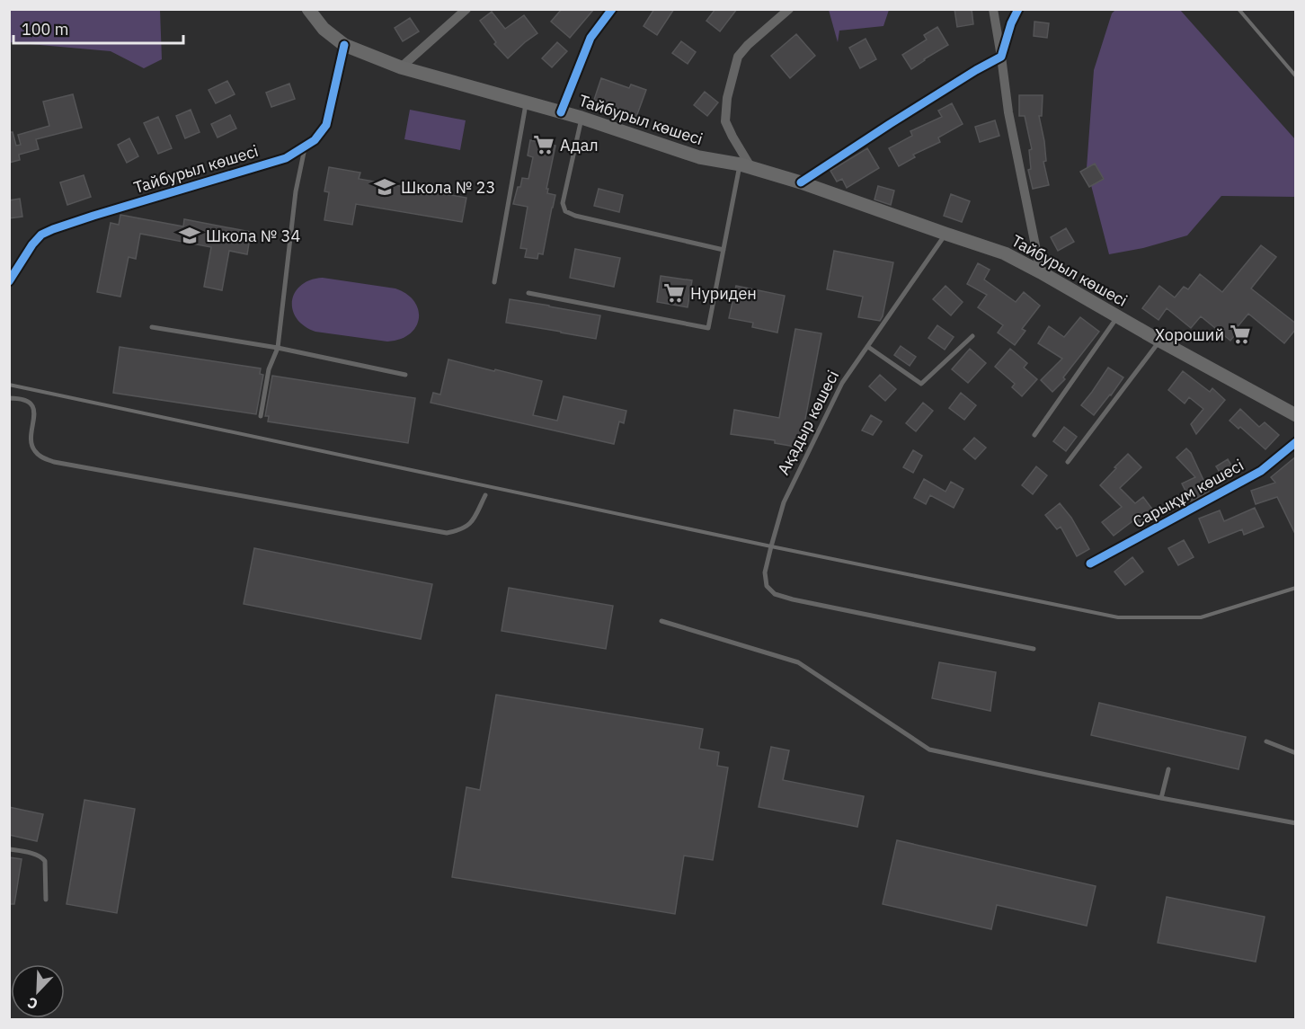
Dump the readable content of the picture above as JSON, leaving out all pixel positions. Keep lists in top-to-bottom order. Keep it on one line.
{"streets":{"main road":["Тайбурыл көшесі"],"street":["Сарықұм көшесі"],"lane":["Ақадыр көшесі"]},"crossings":[["Тайбурыл көшесі","Ақадыр көшесі"]],"places":{"supermarket":["Адал","Нуриден","Хороший"],"school or university":["Школа № 23","Школа № 34"]},"scale_bar":"100 m","north":"bottom left"}
